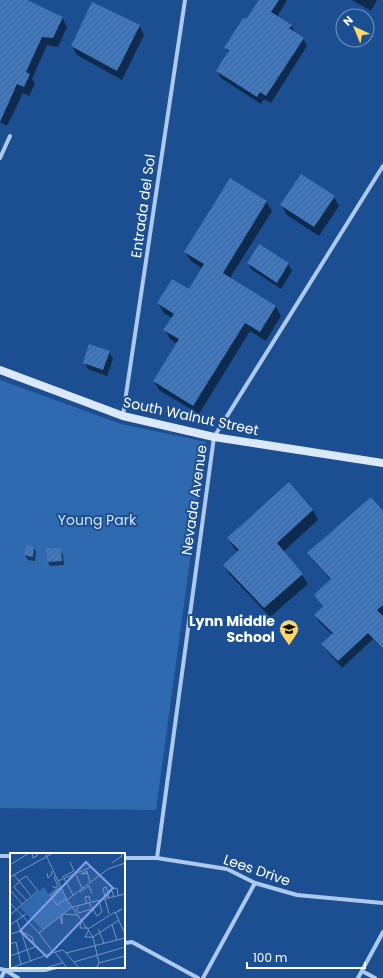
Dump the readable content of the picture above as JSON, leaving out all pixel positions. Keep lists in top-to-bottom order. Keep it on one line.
{"streets":{"street":["Entrada del Sol","South Walnut Street","Nevada Avenue","Lees Drive"]},"crossings":[["Entrada del Sol","South Walnut Street"],["South Walnut Street","Nevada Avenue"],["Nevada Avenue","Lees Drive"]],"parks":["Young Park"],"places":{"school or university":["Lynn Middle School"]},"scale_bar":"100 m","north":"top left"}
